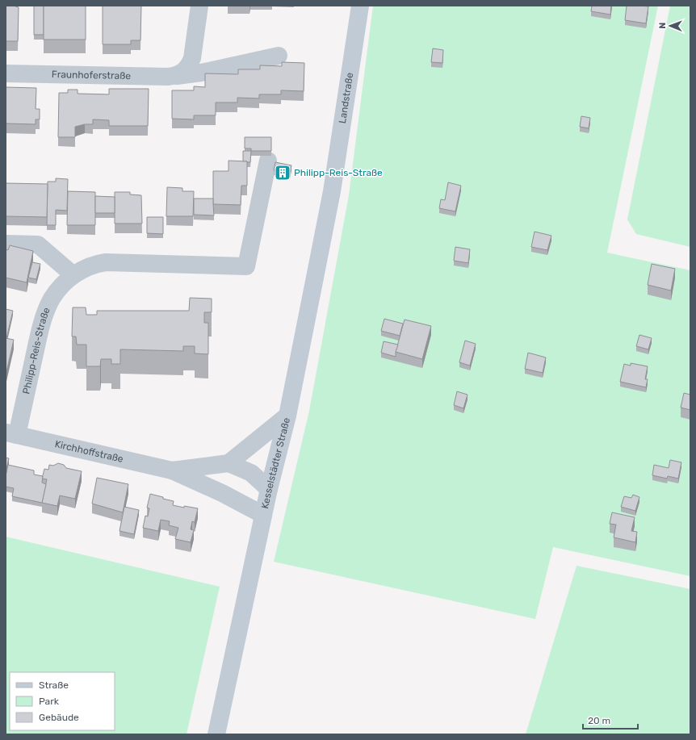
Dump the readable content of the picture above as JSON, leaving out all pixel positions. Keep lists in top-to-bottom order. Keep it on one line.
{"streets":{"main road":["Landstraße","Kesselstädter Straße"],"street":["Fraunhoferstraße","Philipp-Reis-Straße","Kirchhoffstraße"]},"crossings":[["Landstraße","Kesselstädter Straße"],["Philipp-Reis-Straße","Kirchhoffstraße"],["Kirchhoffstraße","Kesselstädter Straße"]],"places":{"building":["Philipp-Reis-Straße"]},"legend":["Straße","Park","Gebäude"],"scale_bar":"20 m","north":"left"}
